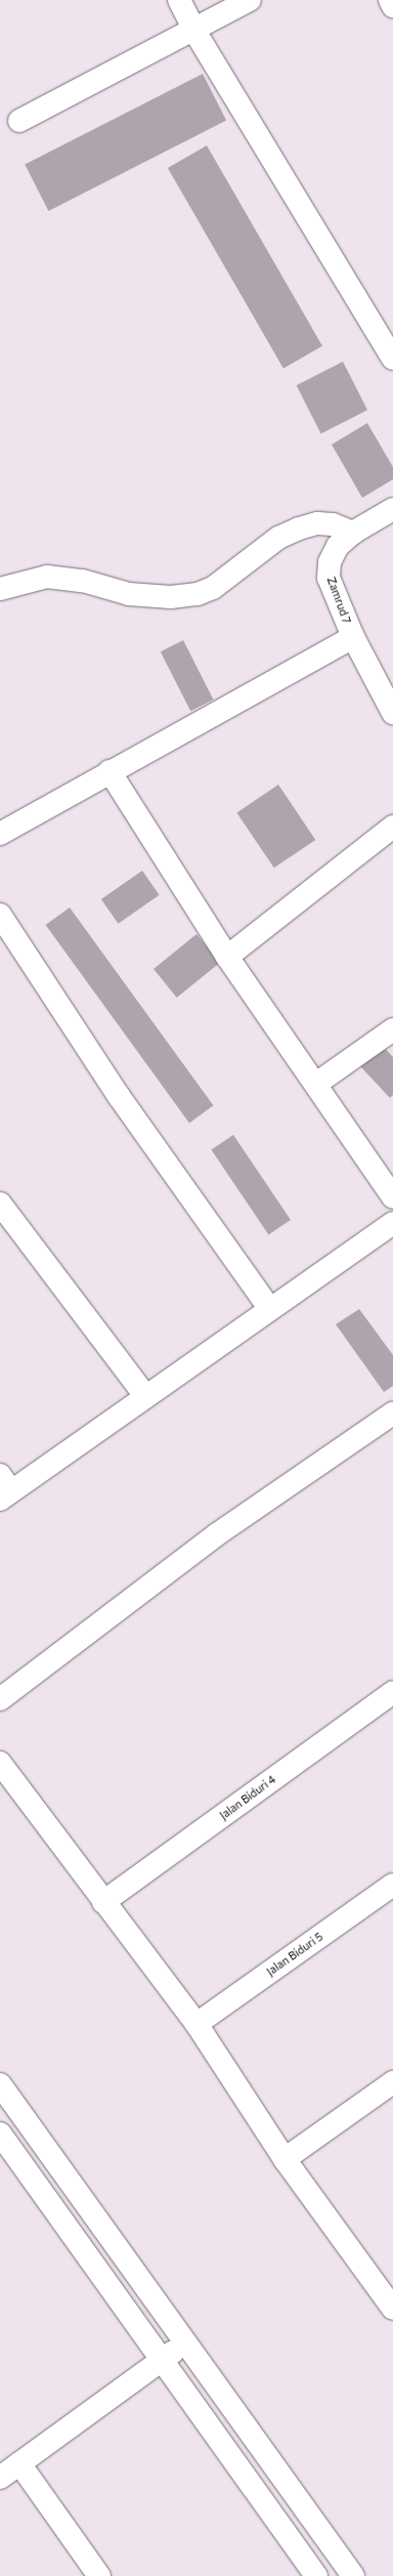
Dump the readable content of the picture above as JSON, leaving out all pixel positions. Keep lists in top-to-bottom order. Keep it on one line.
{"streets":{"street":["Zamrud 7","Jalan Biduri 4","Jalan Biduri 5"]}}
